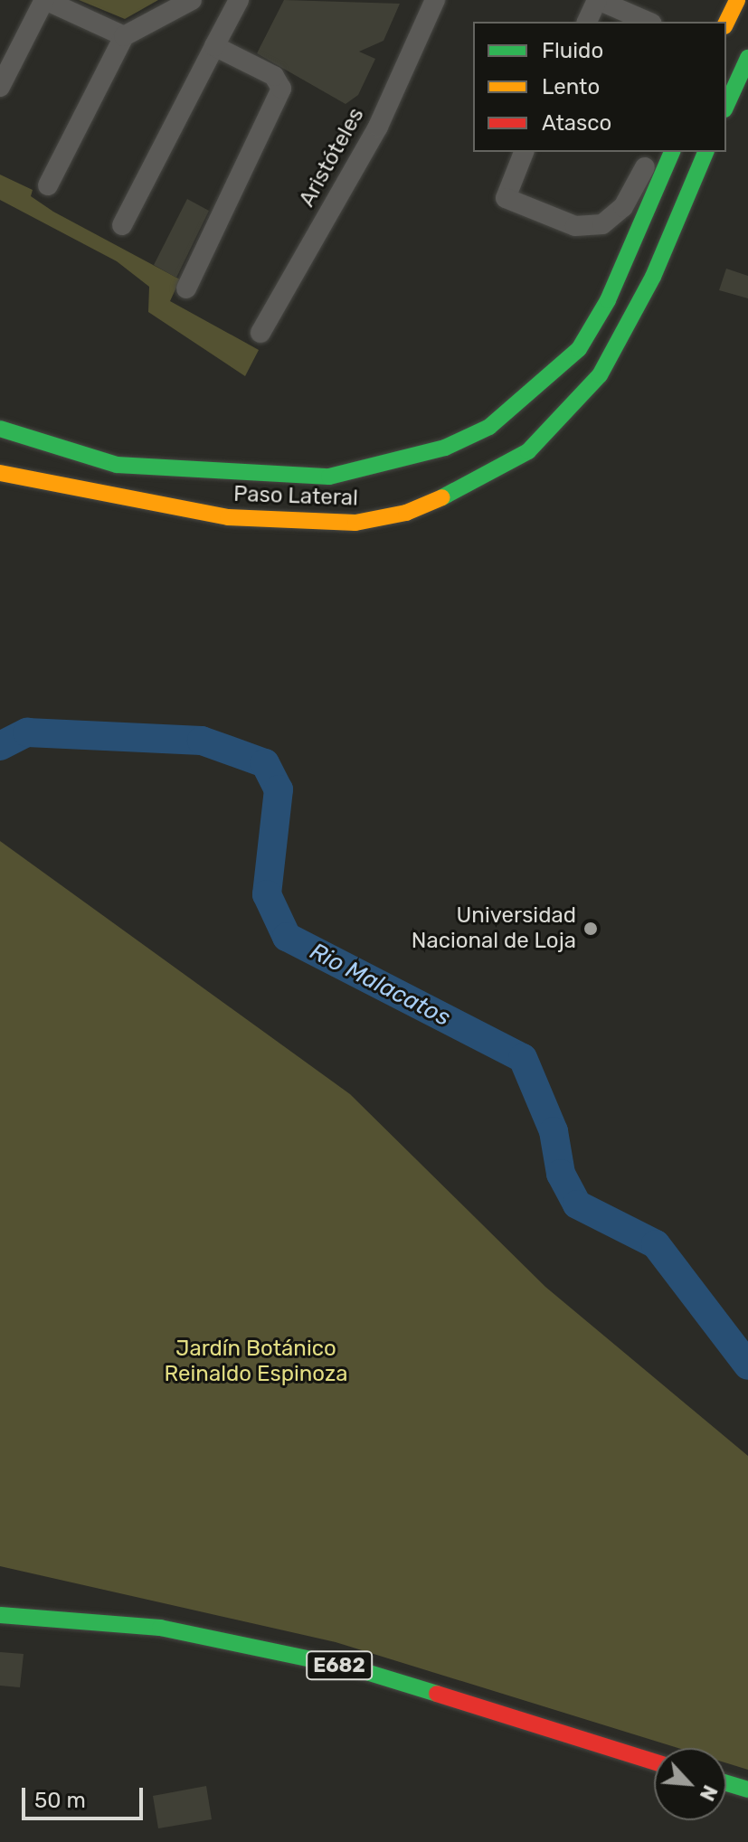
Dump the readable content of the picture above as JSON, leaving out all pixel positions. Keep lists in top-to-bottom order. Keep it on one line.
{"streets":{"main road":["Paso Lateral","E682"],"street":["Aristóteles"]},"water":["Rio Malacatos"],"parks":["Jardín Botánico Reinaldo Espinoza"],"places":["Universidad Nacional de Loja"],"legend":["Fluido","Lento","Atasco"],"scale_bar":"50 m","north":"bottom right"}
